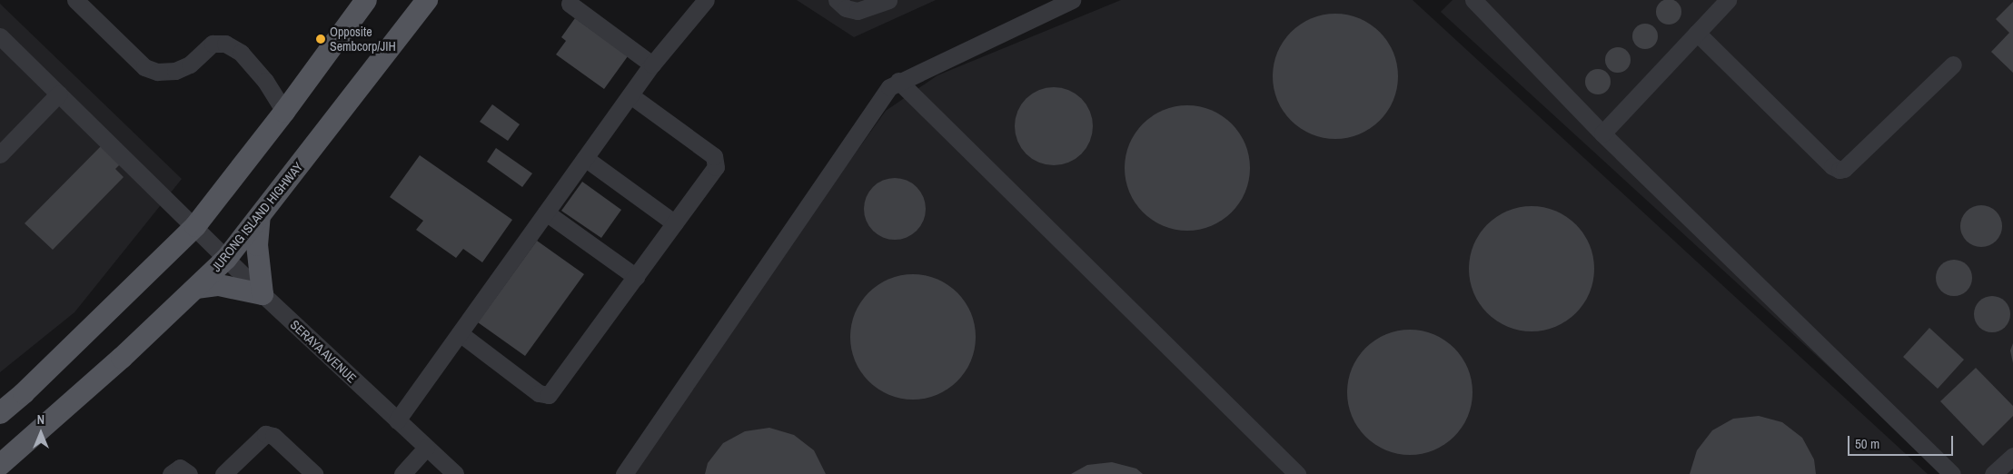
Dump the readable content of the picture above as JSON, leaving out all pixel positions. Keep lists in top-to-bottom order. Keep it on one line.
{"streets":{"main road":["JURONG ISLAND HIGHWAY"],"street":["SERAYA AVENUE"]},"crossings":[["JURONG ISLAND HIGHWAY","SERAYA AVENUE"]],"places":["Opposite Sembcorp/JIH"],"scale_bar":"50 m","north":"top"}
